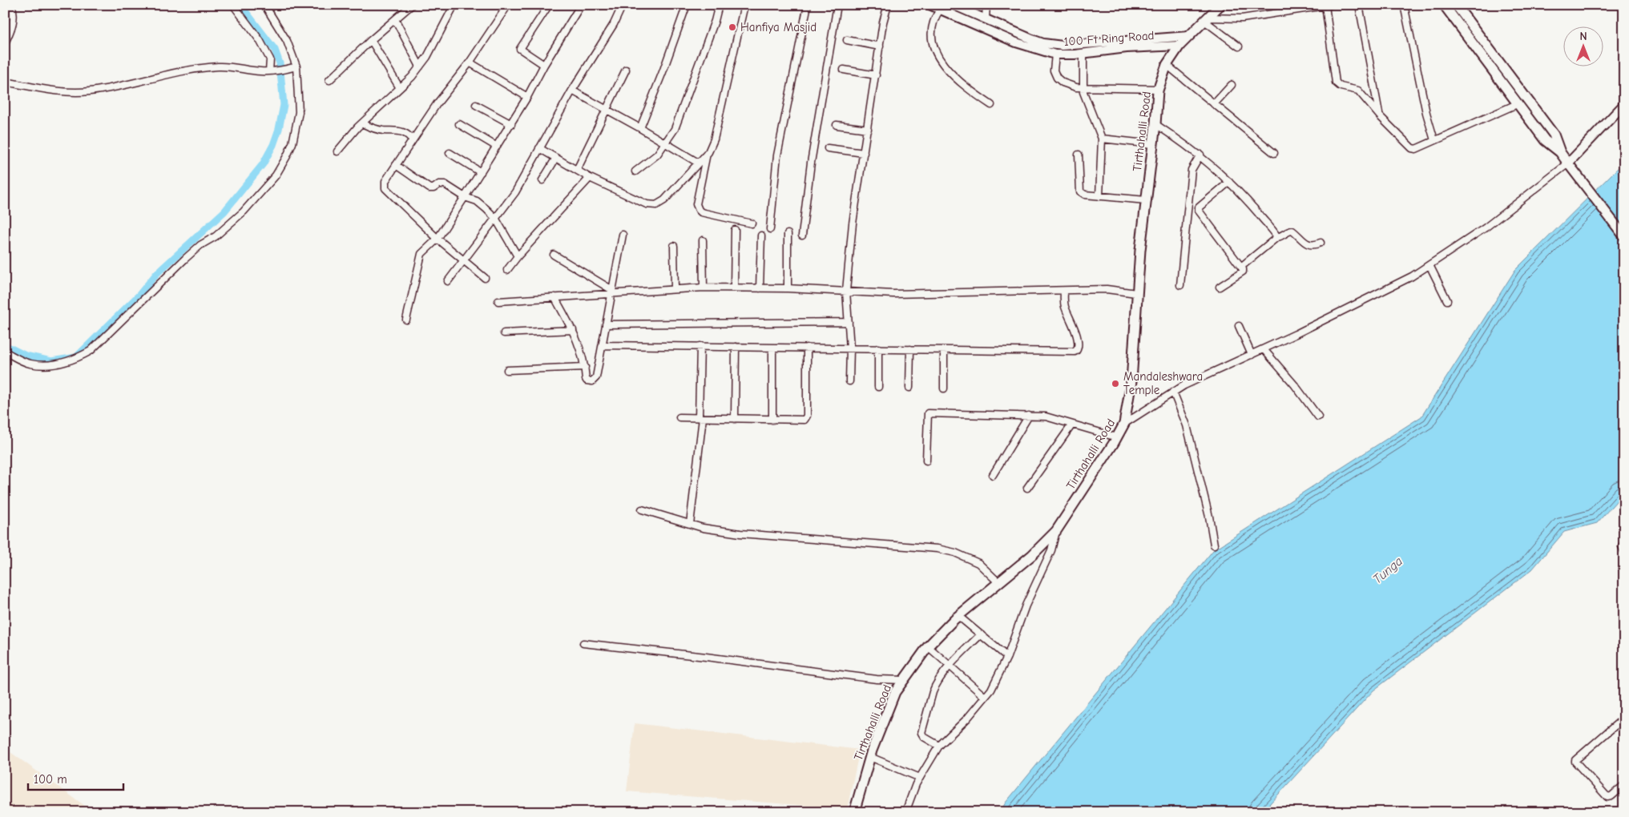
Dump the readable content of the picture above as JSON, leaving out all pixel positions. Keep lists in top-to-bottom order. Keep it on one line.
{"streets":{"highway":["Tirthahalli Road"],"main road":["100 Ft Ring Road"]},"crossings":[["100 Ft Ring Road","Tirthahalli Road"]],"water":["Tunga"],"places":["Hanfiya Masjid","Mandaleshwara Temple"],"scale_bar":"100 m","north":"top"}
